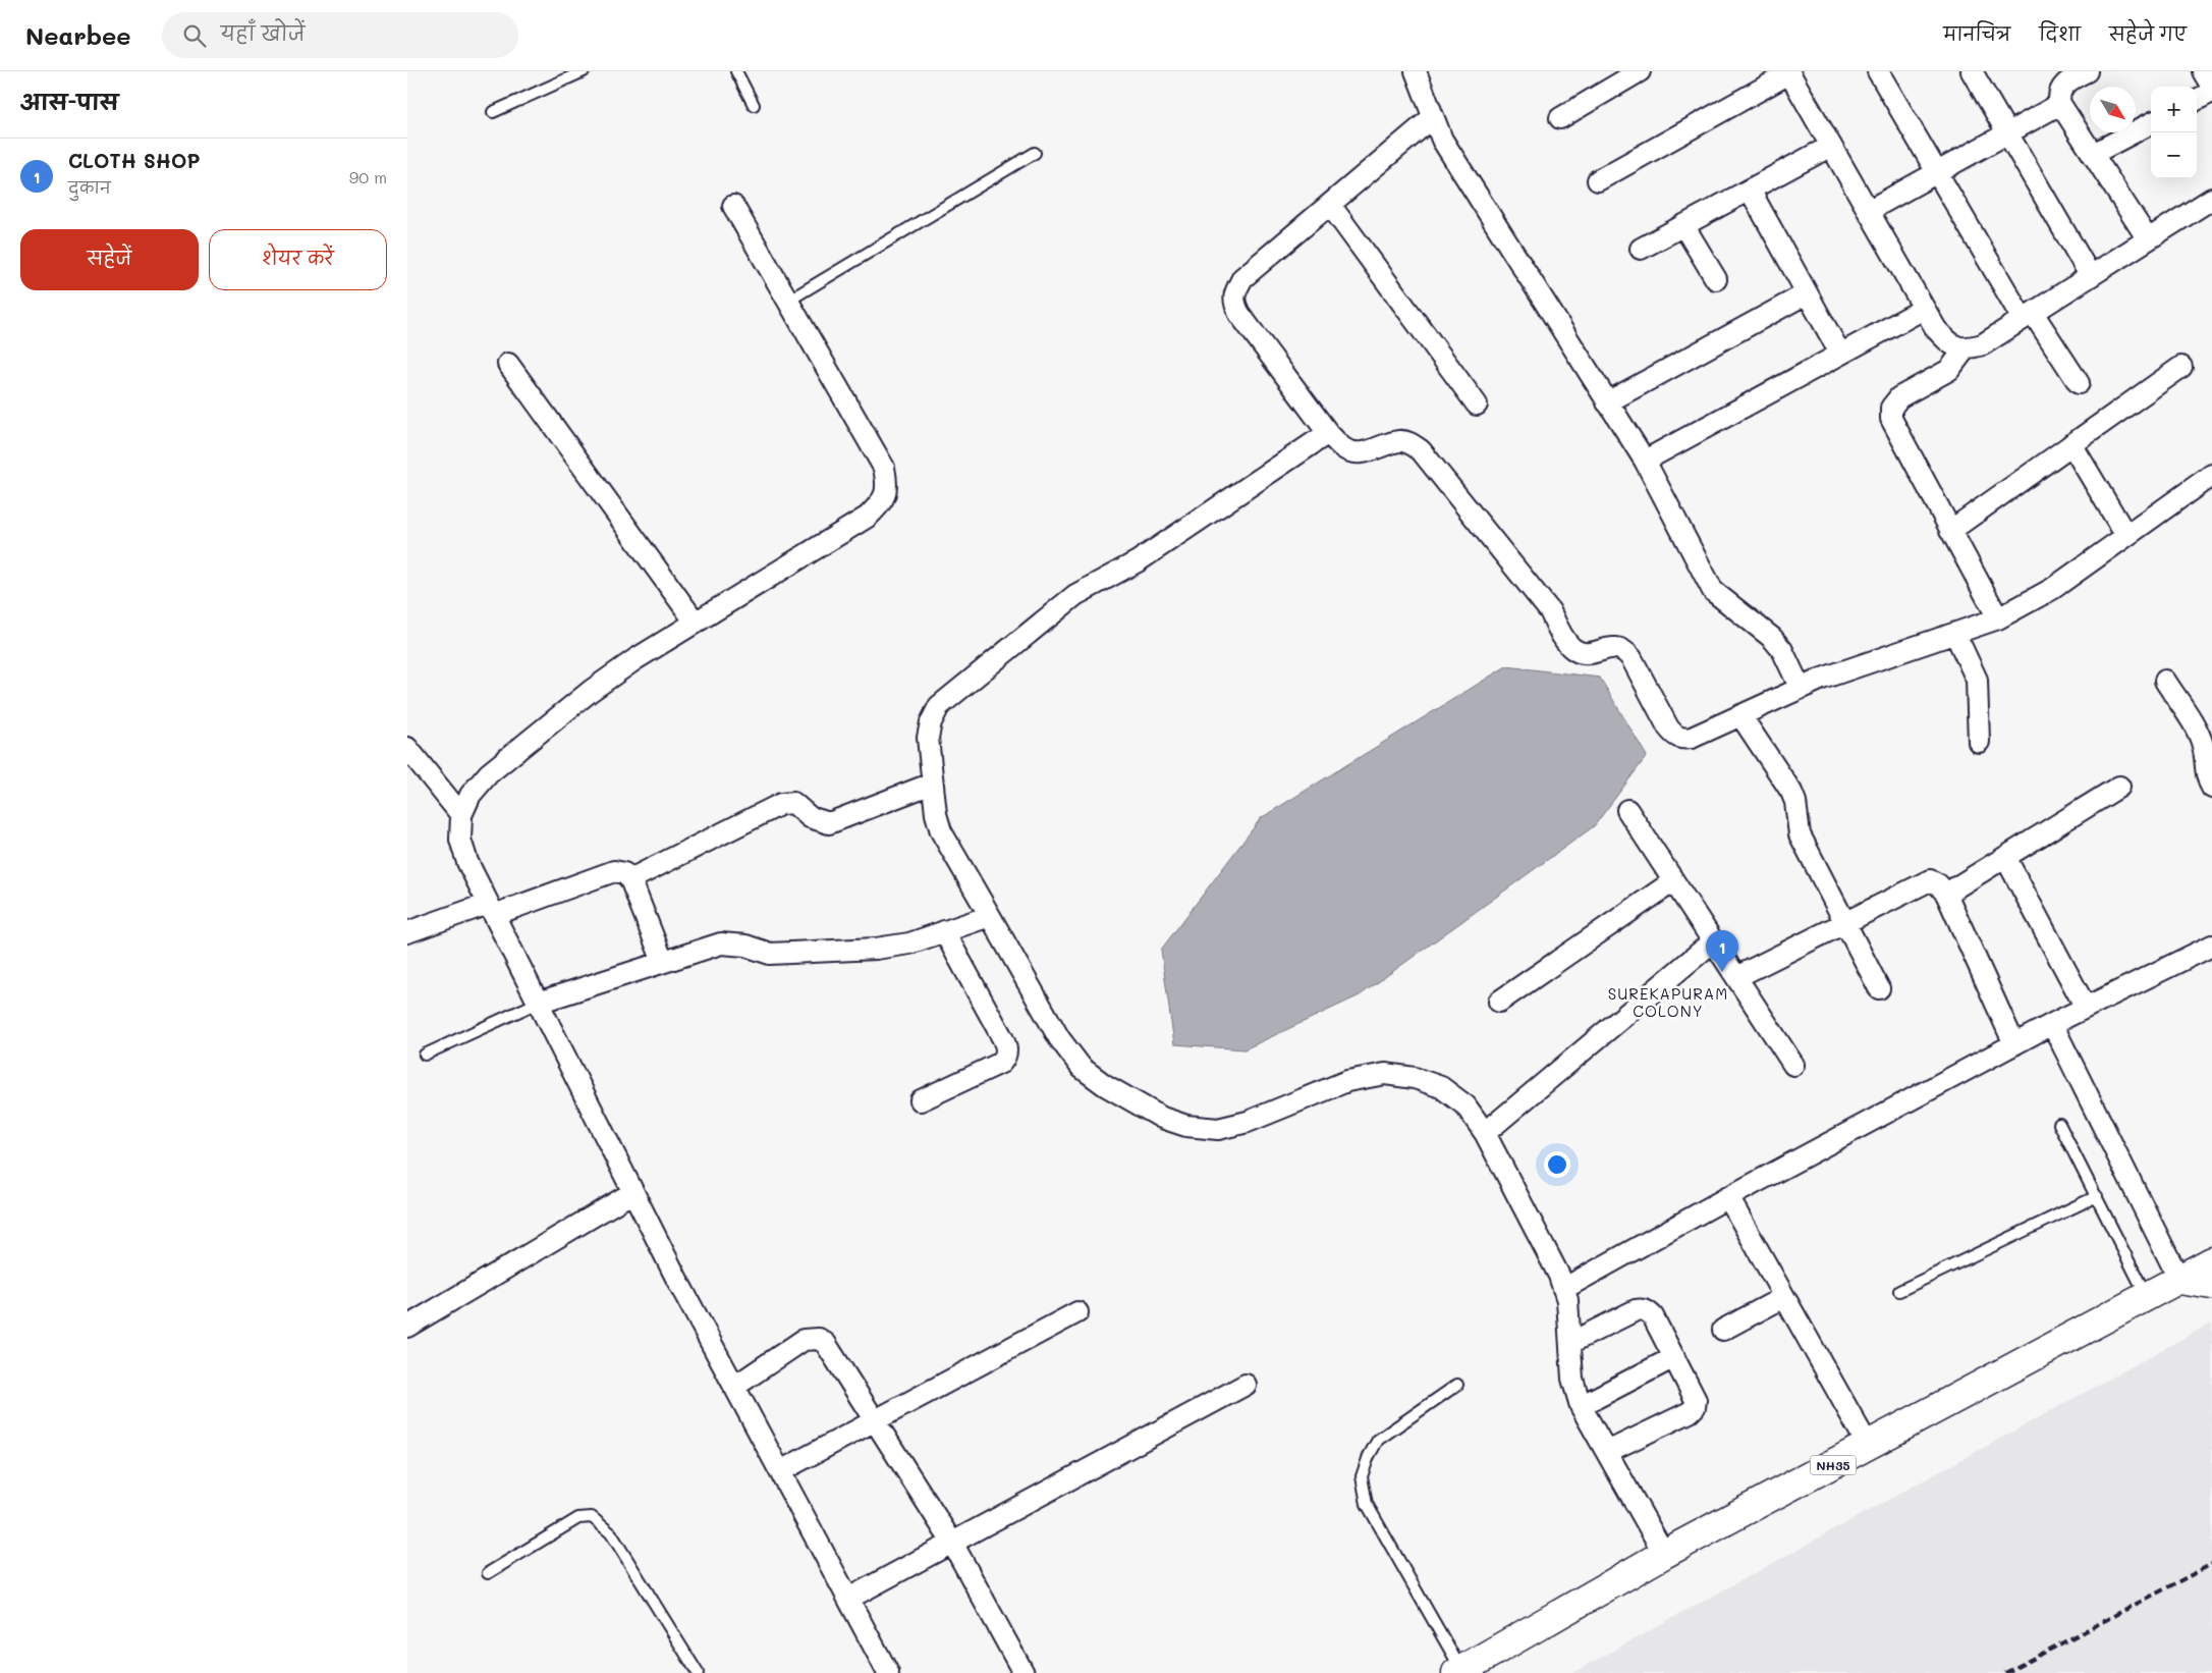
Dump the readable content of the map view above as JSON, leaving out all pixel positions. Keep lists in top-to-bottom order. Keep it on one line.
{"streets":{"main road":["NH35"]},"districts":["SUREKAPURAM COLONY"],"north":"bottom right","page":{"header":"Nearbee","search":"यहाँ खोजें","nav":["मानचित्र","दिशा","सहेजे गए"],"heading":"आस-पास","map_buttons":["+","−"],"list":[{"mark":"1","name":"CLOTH SHOP","note":"दुकान","value":"90 m"}],"buttons":["सहेजें","शेयर करें"],"pins":"1"}}
